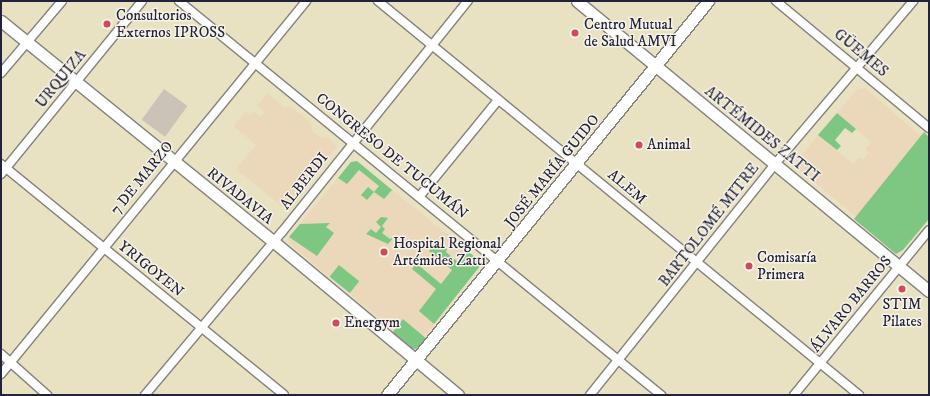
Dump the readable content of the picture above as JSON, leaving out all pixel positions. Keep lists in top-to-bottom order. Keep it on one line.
{"streets":{"main road":["ARTÉMIDES ZATTI","JOSÉ MARÍA GUIDO","RIVADAVIA"],"street":["GÜEMES","URQUIZA","CONGRESO DE TUCUMÁN","7 DE MARZO","ALBERDI","ALEM","BARTOLOMÉ MITRE","YRIGOYEN","ÁLVARO BARROS"]},"crossings":[["GÜEMES","BARTOLOMÉ MITRE"],["URQUIZA","RIVADAVIA"],["URQUIZA","YRIGOYEN"],["ARTÉMIDES ZATTI","JOSÉ MARÍA GUIDO"],["ARTÉMIDES ZATTI","BARTOLOMÉ MITRE"],["ARTÉMIDES ZATTI","ÁLVARO BARROS"],["CONGRESO DE TUCUMÁN","JOSÉ MARÍA GUIDO"],["CONGRESO DE TUCUMÁN","7 DE MARZO"],["CONGRESO DE TUCUMÁN","ALBERDI"],["CONGRESO DE TUCUMÁN","BARTOLOMÉ MITRE"],["JOSÉ MARÍA GUIDO","ALEM"],["JOSÉ MARÍA GUIDO","RIVADAVIA"],["7 DE MARZO","RIVADAVIA"],["7 DE MARZO","YRIGOYEN"],["ALBERDI","ALEM"],["ALBERDI","RIVADAVIA"],["ALBERDI","YRIGOYEN"],["ALEM","BARTOLOMÉ MITRE"],["ALEM","ÁLVARO BARROS"]],"places":["Consultorios Externos IPROSS","Centro Mutual de Salud AMVI","Animal","Hospital Regional Artémides Zatti","Comisaría Primera","STIM Pilates","Energym"]}
